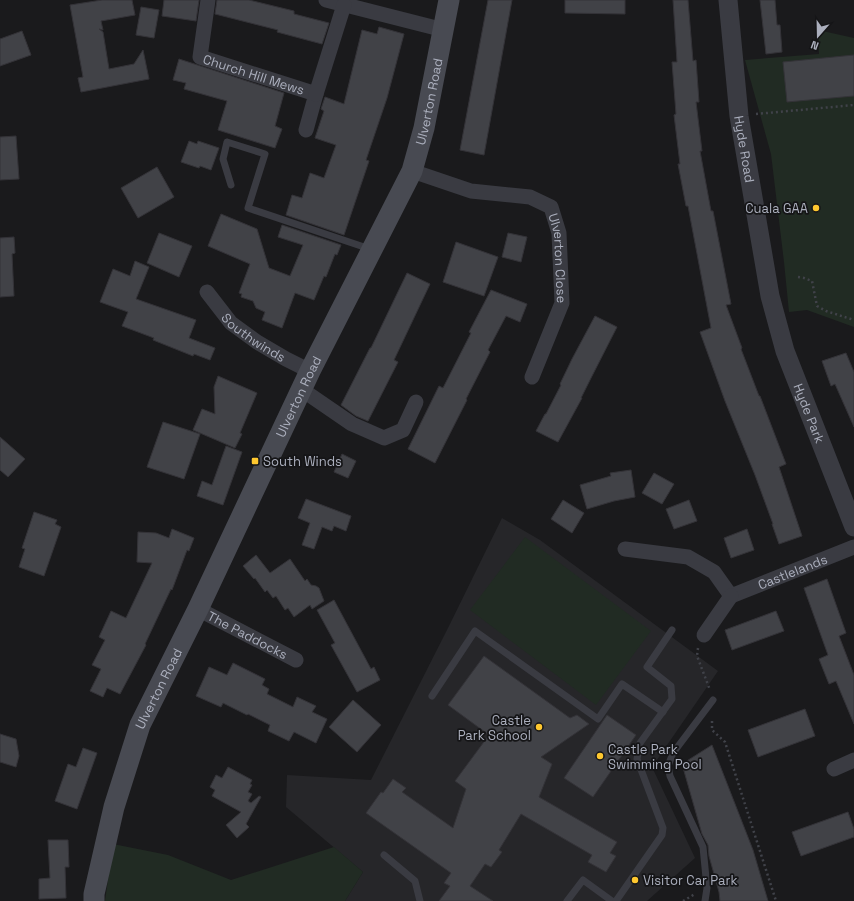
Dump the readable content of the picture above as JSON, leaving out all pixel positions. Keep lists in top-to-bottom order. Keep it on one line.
{"streets":{"main road":["Ulverton Road"],"street":["Church Hill Mews","Hyde Road","Ulverton Close","Southwinds","Hyde Park","Castlelands","The Paddocks"]},"crossings":[["Ulverton Road","Ulverton Close"],["Ulverton Road","Southwinds"],["Ulverton Road","The Paddocks"],["Hyde Road","Hyde Park"]],"places":{"other":["Cuala GAA","Castle Park School","Castle Park Swimming Pool","Visitor Car Park"],"transit":["South Winds"]},"north":"bottom"}
